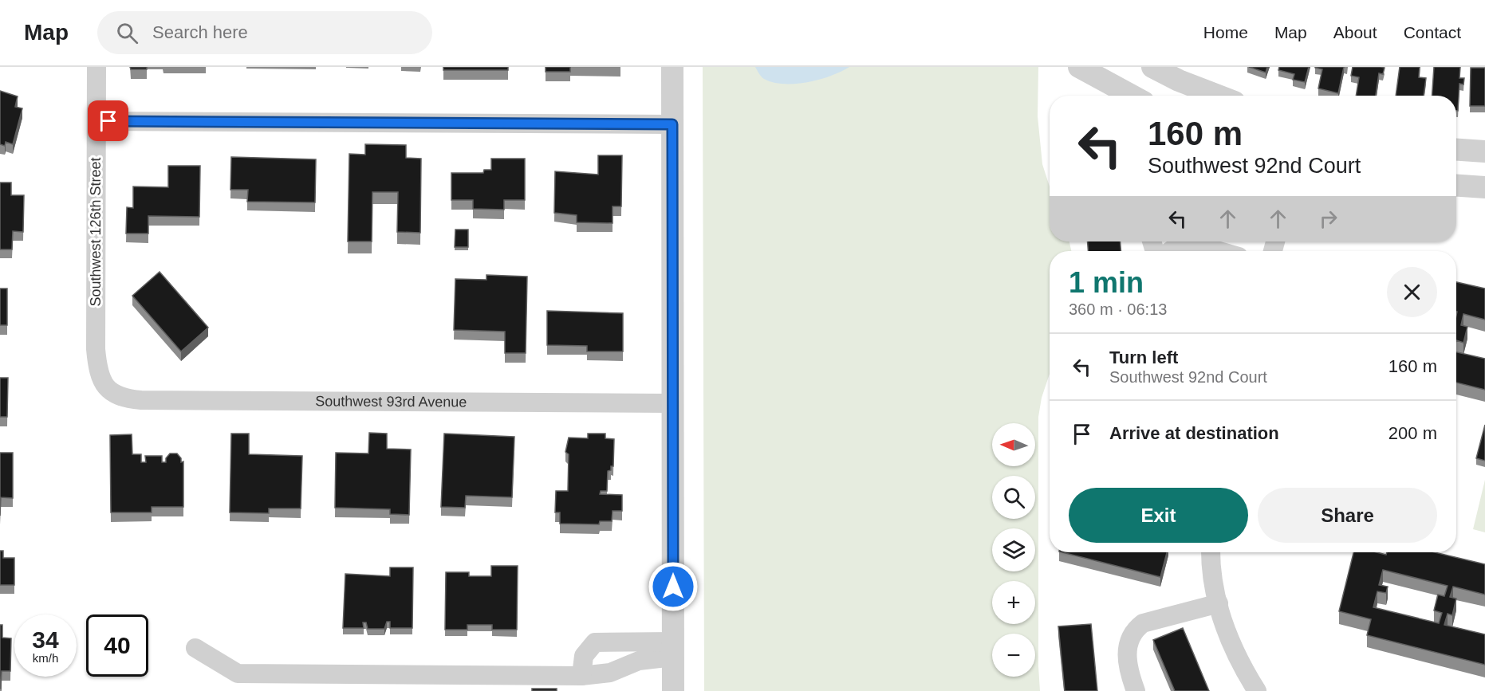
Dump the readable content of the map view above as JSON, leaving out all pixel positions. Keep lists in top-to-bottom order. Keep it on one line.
{"streets":{"street":["Southwest 126th Street","Southwest 93rd Avenue"]},"crossings":[["Southwest 126th Street","Southwest 93rd Avenue"]],"north":"left","page":{"header":"Map","search":"Search here","nav":["Home","Map","About","Contact"],"turn":["160 m","Southwest 92nd Court"],"heading":["1 min","360 m · 06:13"],"list":[{"name":"Turn left","note":"Southwest 92nd Court","value":"160 m"},{"name":"Arrive at destination","value":"200 m"}],"map_buttons":["+","−"],"buttons":["Exit","Share"],"speed":"34 km/h","limit":"40"}}
